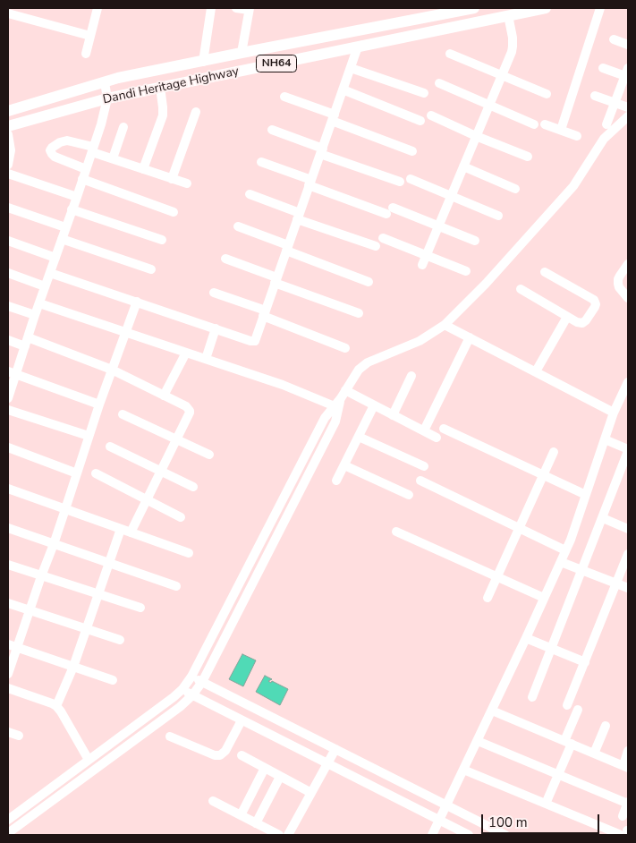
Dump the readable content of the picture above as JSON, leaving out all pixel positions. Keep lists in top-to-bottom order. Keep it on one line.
{"streets":{"main road":["NH64","Dandi Heritage Highway"]},"scale_bar":"100 m"}
